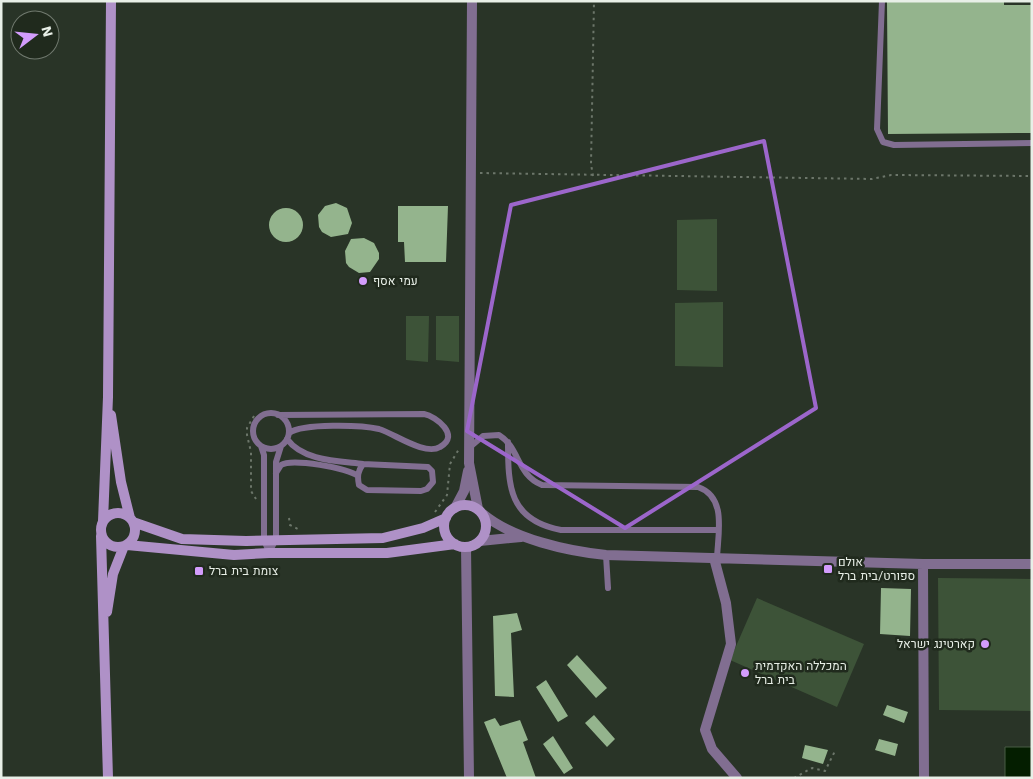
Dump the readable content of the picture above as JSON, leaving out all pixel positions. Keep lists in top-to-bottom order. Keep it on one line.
{"places":{"other":["עמי אסף","קארטינג ישראל","המכללה האקדמית בית ברל"],"transit":["אולם ספורט/בית ברל","צומת בית ברל"]},"north":"right"}
